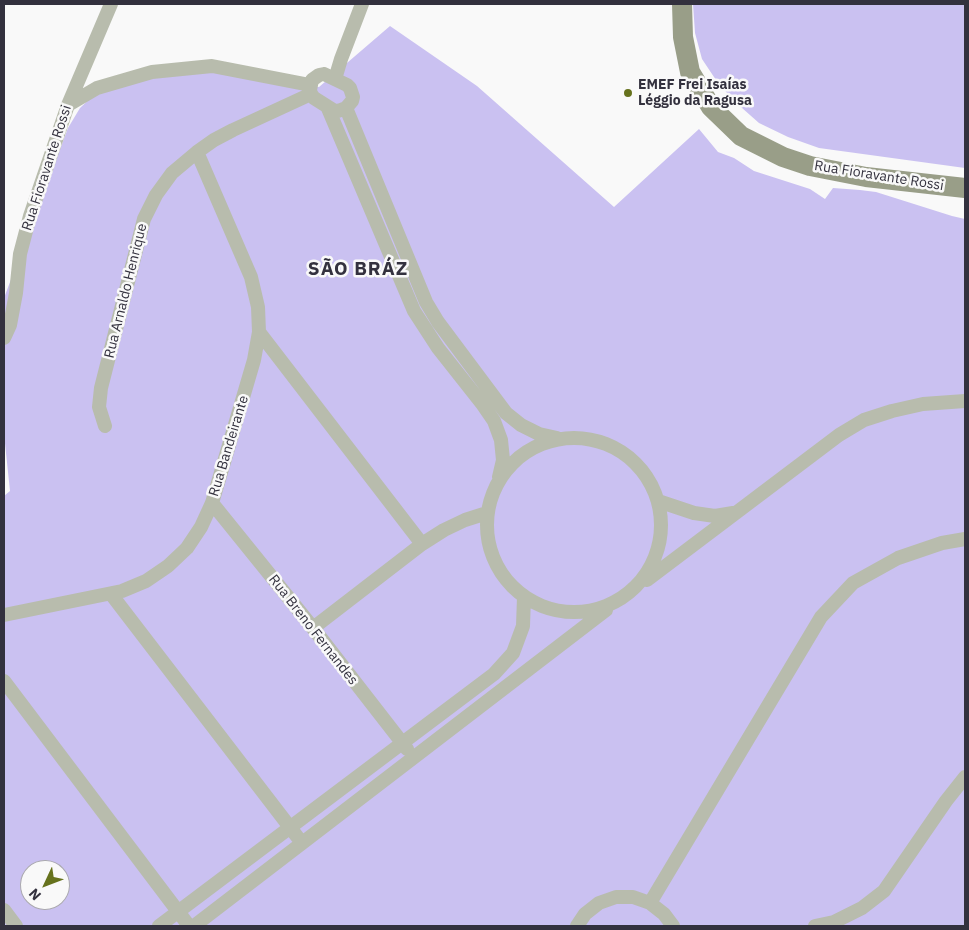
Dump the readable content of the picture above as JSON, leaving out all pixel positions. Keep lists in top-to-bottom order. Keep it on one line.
{"streets":{"main road":["Rua Fioravante Rossi"],"street":["Rua Arnaldo Henrique","Rua Bandeirante","Rua Breno Fernandes"]},"crossings":[["Rua Arnaldo Henrique","Rua Bandeirante"],["Rua Bandeirante","Rua Breno Fernandes"]],"districts":["SÃO BRÁZ"],"places":["EMEF Frei Isaías Léggio da Ragusa"],"north":"bottom left"}
